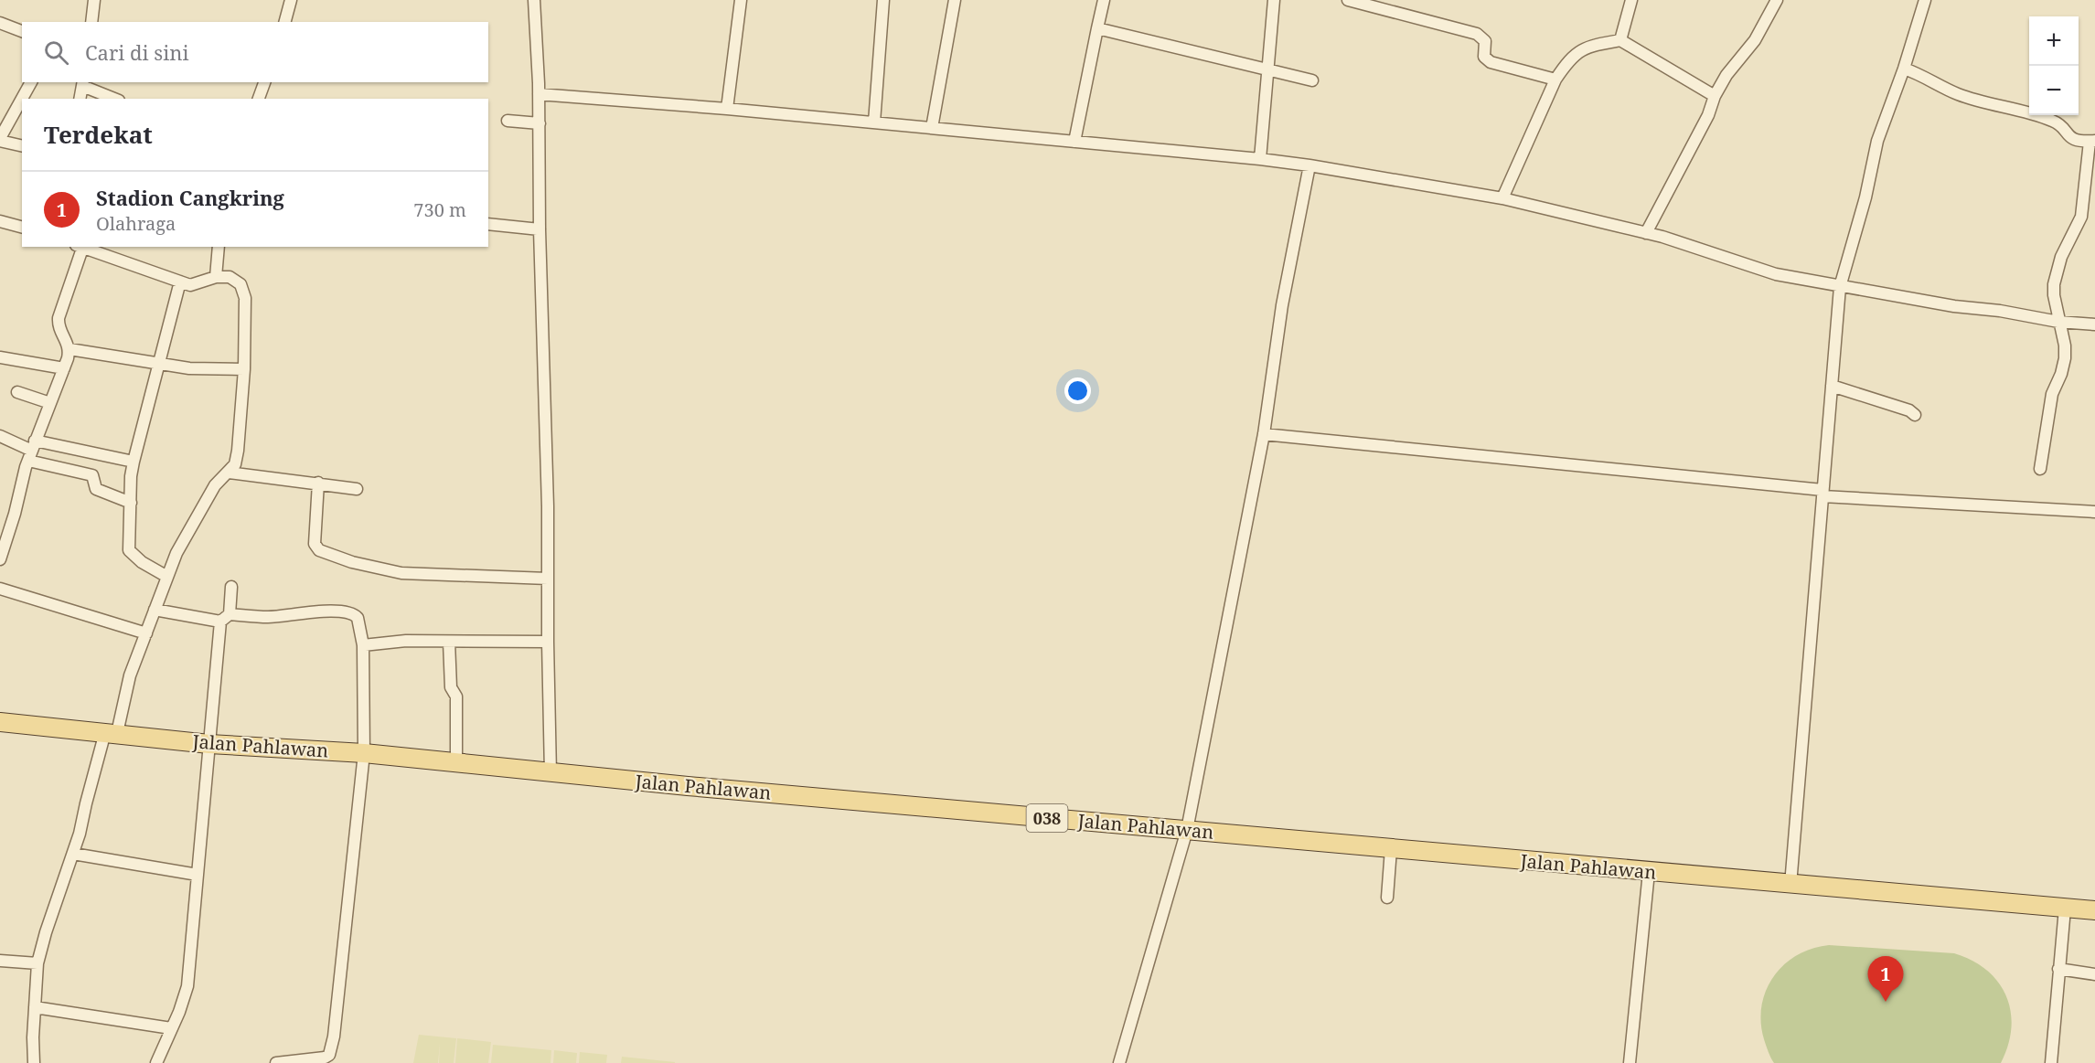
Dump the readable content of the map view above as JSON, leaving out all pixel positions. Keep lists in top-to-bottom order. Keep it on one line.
{"streets":{"main road":["Jalan Pahlawan","038"]},"page":{"map_buttons":["+","−"],"search":"Cari di sini","heading":"Terdekat","list":[{"mark":"1","name":"Stadion Cangkring","note":"Olahraga","value":"730 m"}],"pins":"1"}}
